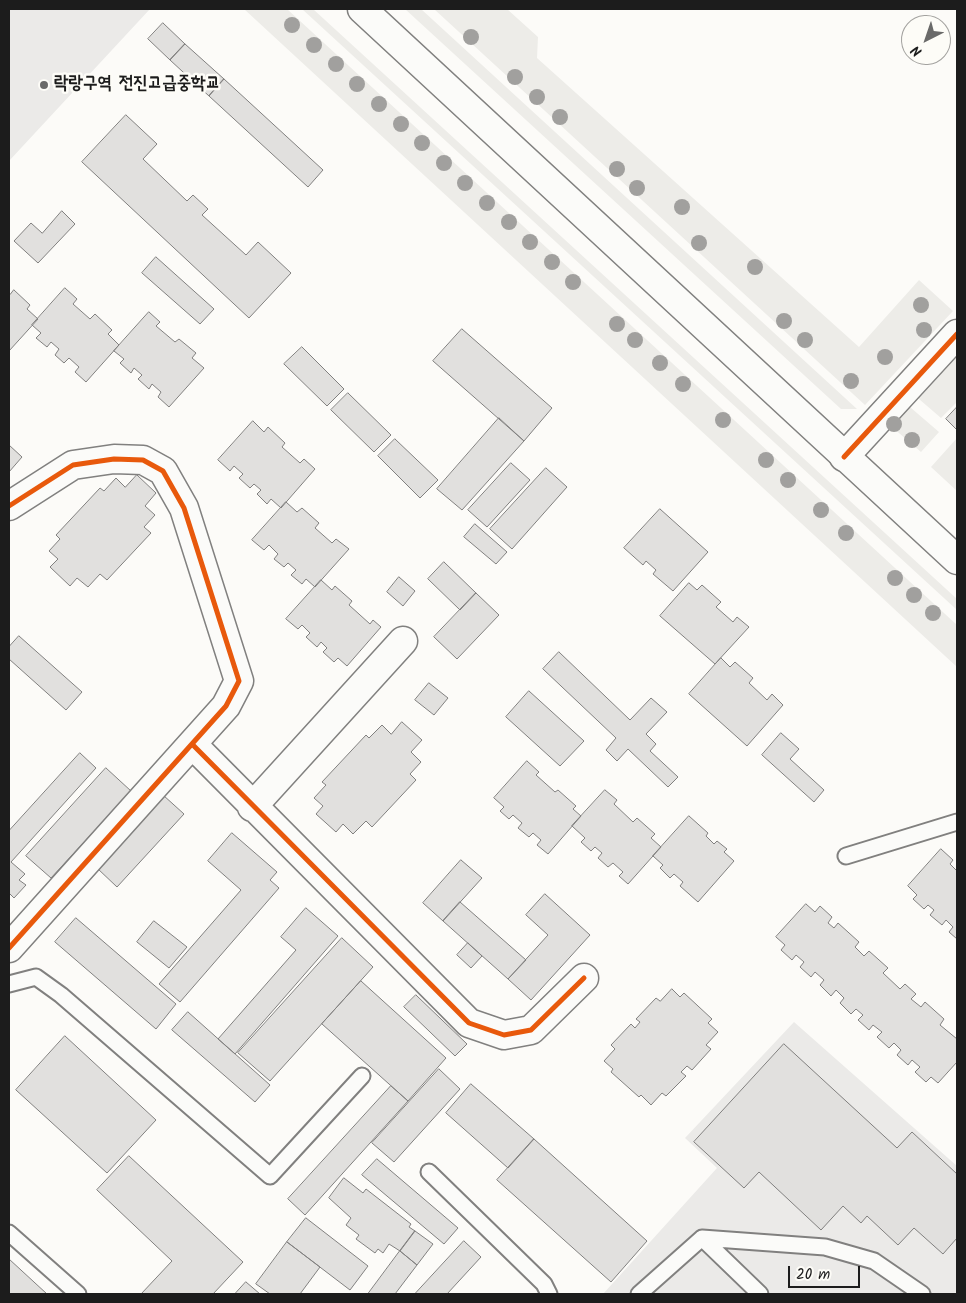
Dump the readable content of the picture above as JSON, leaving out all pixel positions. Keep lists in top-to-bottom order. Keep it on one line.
{"places":["락랑구역 전진고급중학교"],"scale_bar":"20 m","north":"bottom left"}
